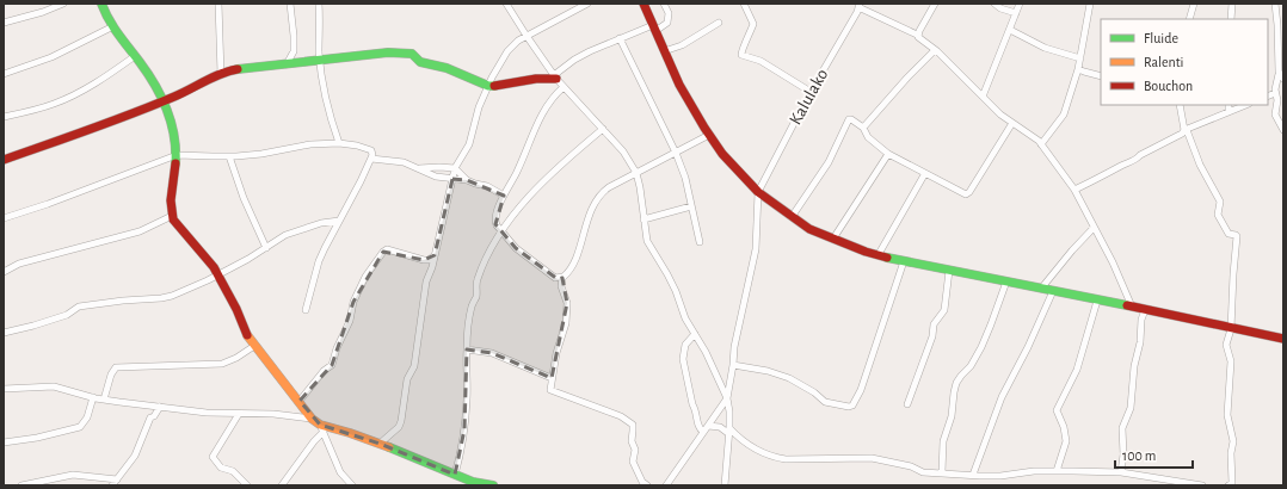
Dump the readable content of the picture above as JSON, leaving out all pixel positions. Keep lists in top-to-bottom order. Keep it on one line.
{"streets":{"street":["Kalulako"]},"legend":["Fluide","Ralenti","Bouchon"],"scale_bar":"100 m"}
